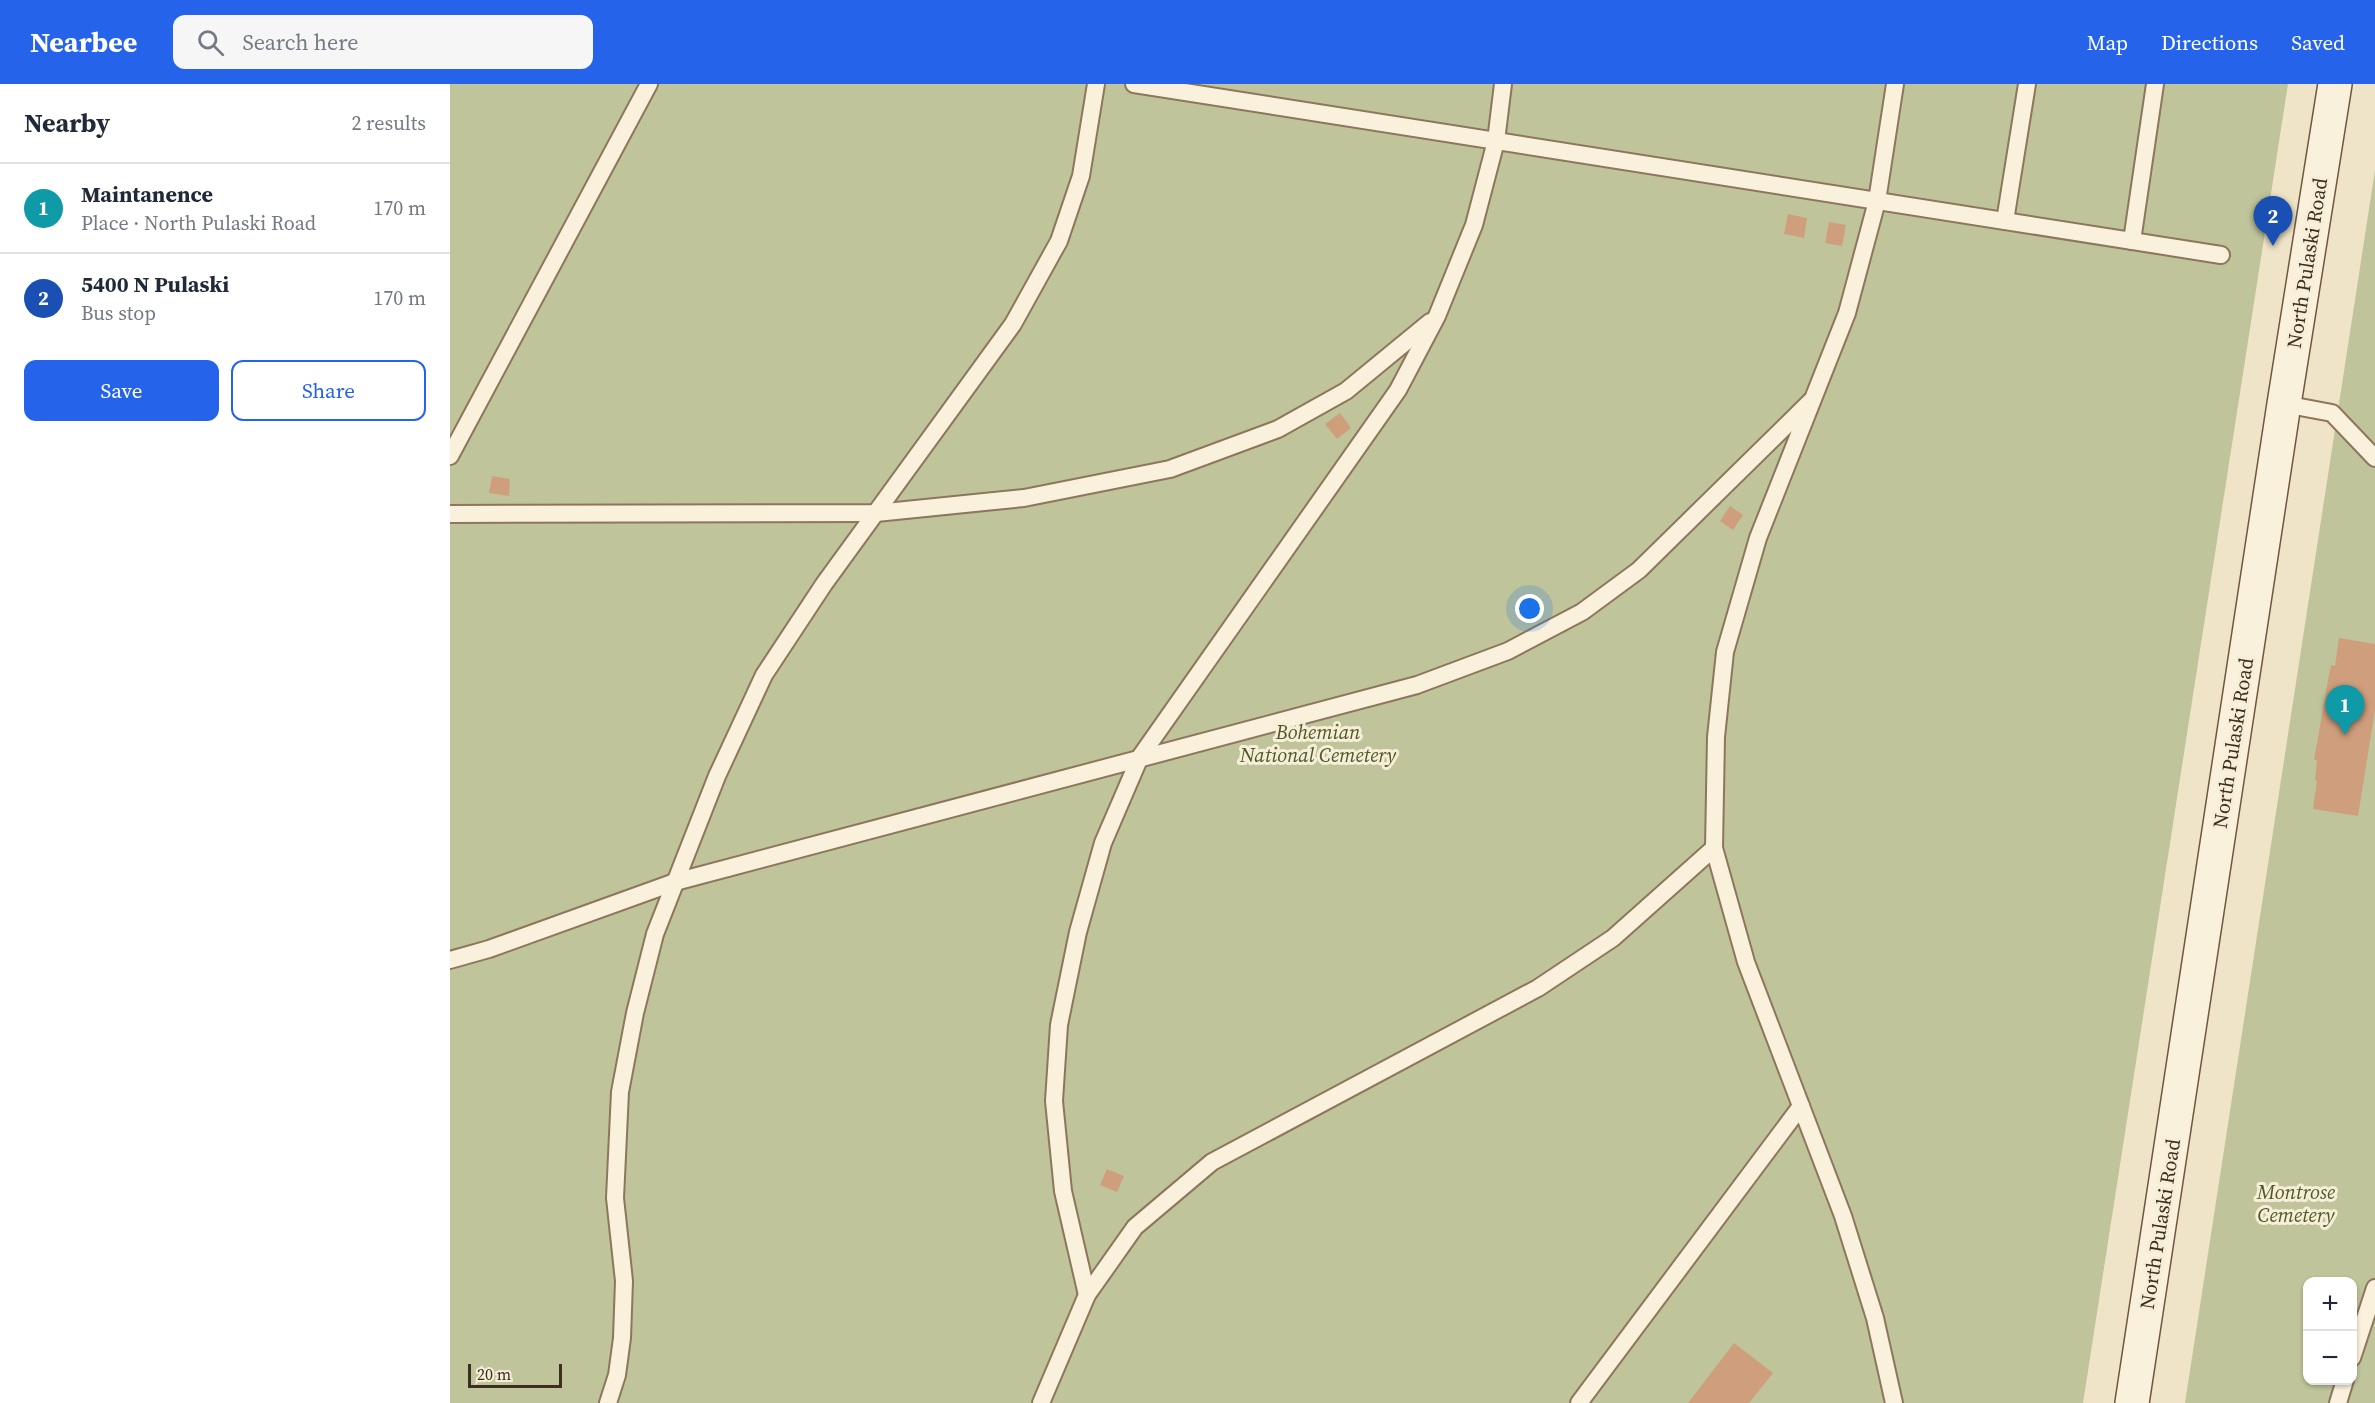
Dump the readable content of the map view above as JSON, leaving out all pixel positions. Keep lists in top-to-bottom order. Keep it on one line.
{"streets":{"main road":["North Pulaski Road"]},"parks":["Bohemian National Cemetery","Montrose Cemetery"],"scale_bar":"20 m","page":{"header":"Nearbee","search":"Search here","nav":["Map","Directions","Saved"],"heading":["Nearby","2 results"],"list":[{"mark":"1","name":"Maintanence","note":"Place · North Pulaski Road","value":"170 m"},{"mark":"2","name":"5400 N Pulaski","note":"Bus stop","value":"170 m"}],"pins":["2","1"],"buttons":["Save","Share"],"map_buttons":["+","−"],"scale":"20 m"}}
